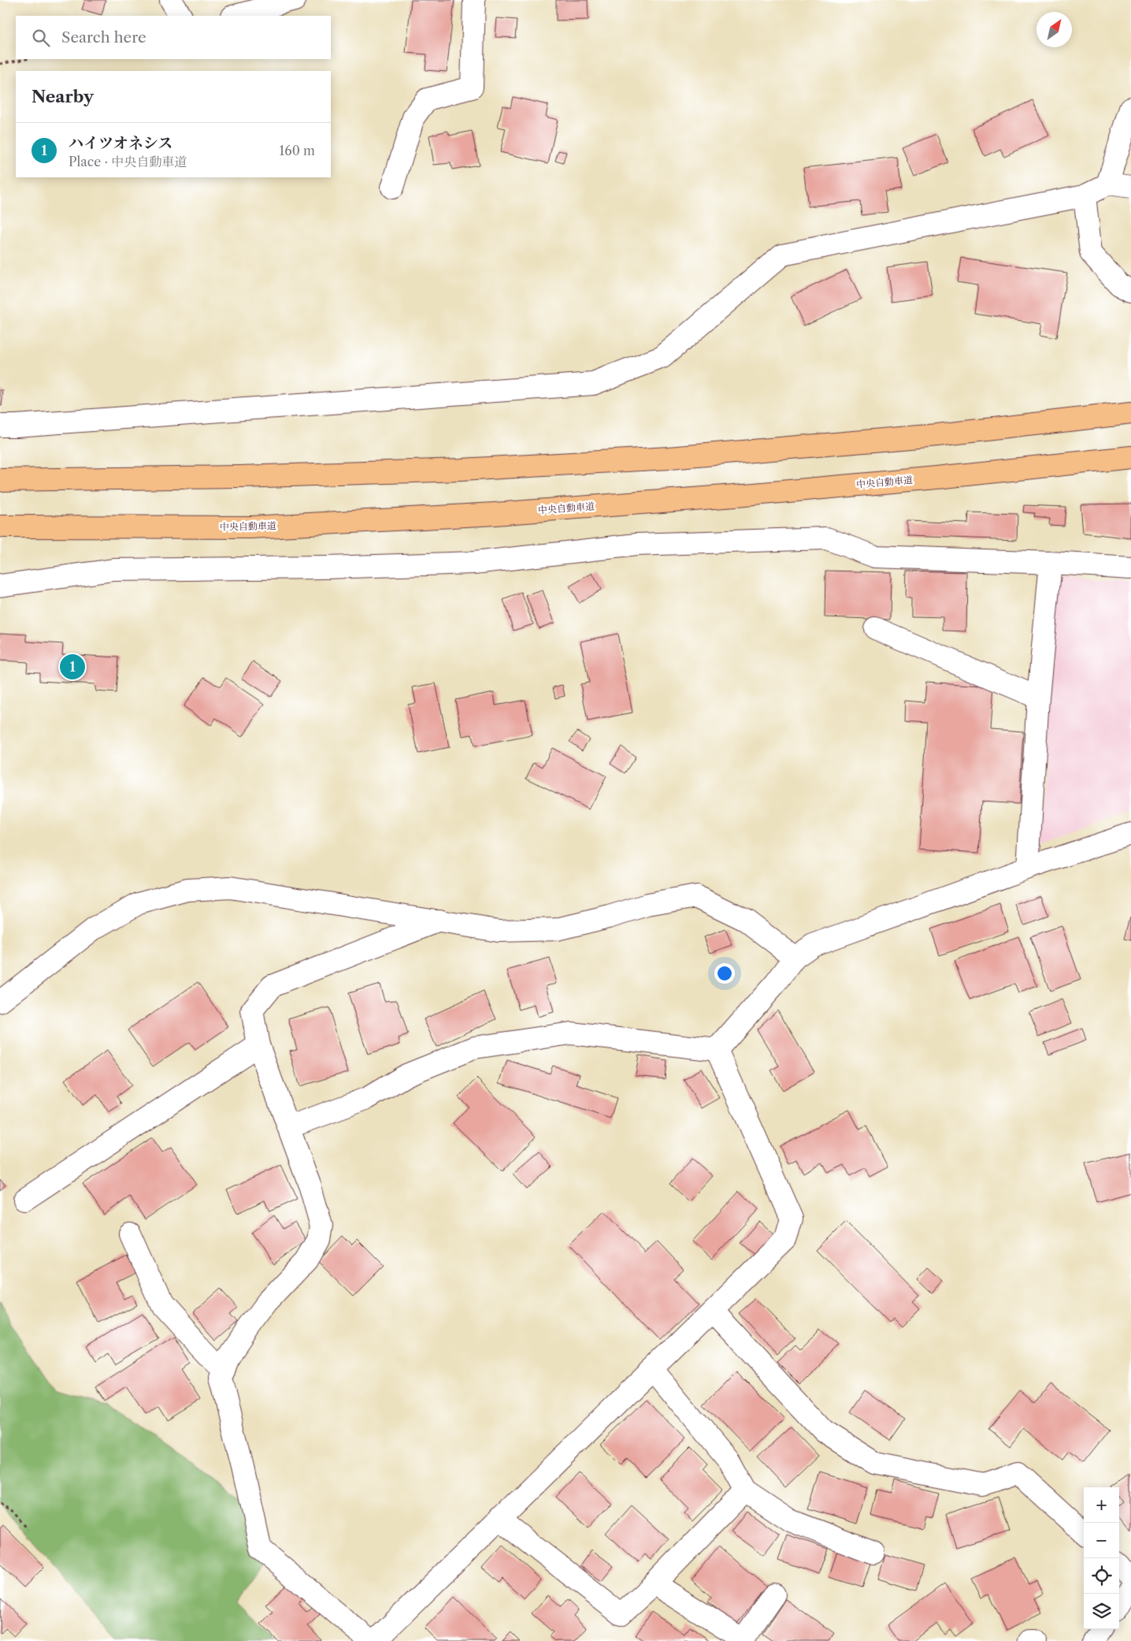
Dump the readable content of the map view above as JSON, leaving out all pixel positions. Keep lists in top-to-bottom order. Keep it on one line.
{"streets":{"highway":["中央自動車道"]},"north":"top right","page":{"search":"Search here","heading":"Nearby","list":[{"mark":"1","name":"ハイツオネシス","note":"Place · 中央自動車道","value":"160 m"}],"pins":"1","map_buttons":["+","−"]}}
